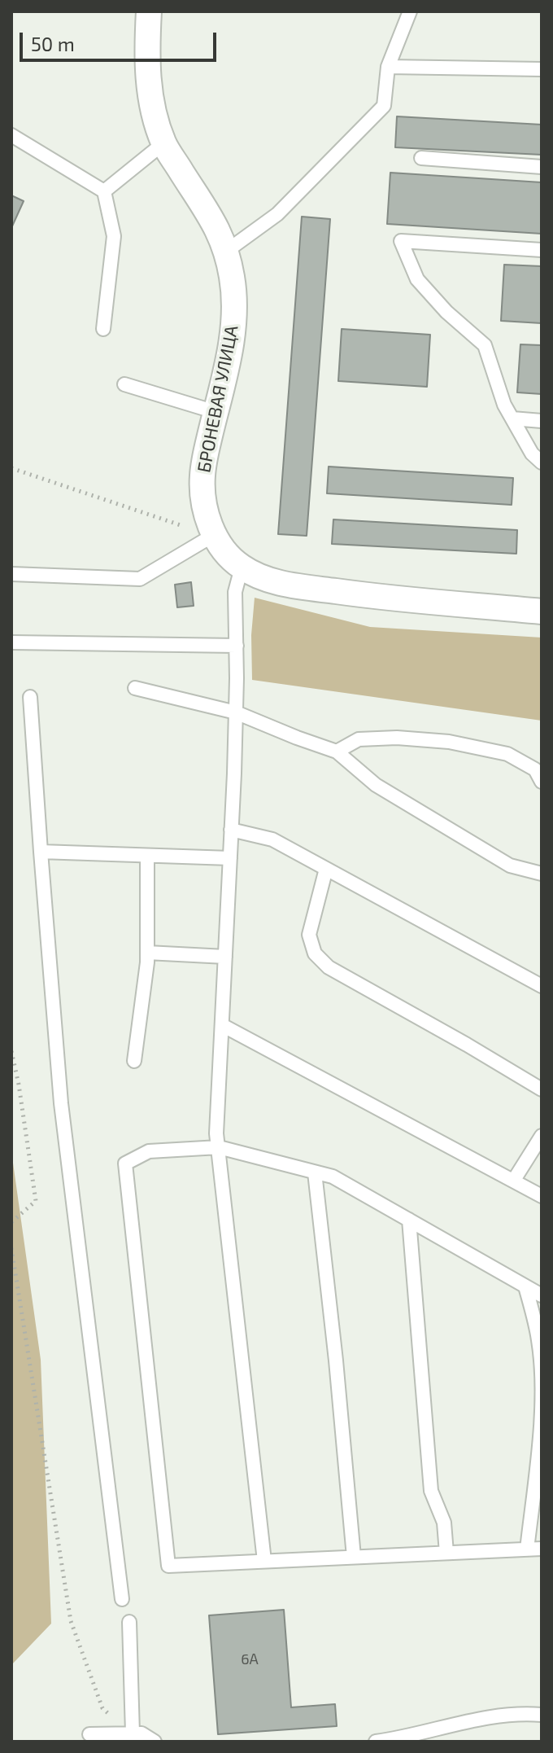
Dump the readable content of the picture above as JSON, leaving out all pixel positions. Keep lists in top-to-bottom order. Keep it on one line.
{"streets":{"street":["БРОНЕВАЯ УЛИЦА"]},"house_numbers":["6А"],"scale_bar":"50 m"}
